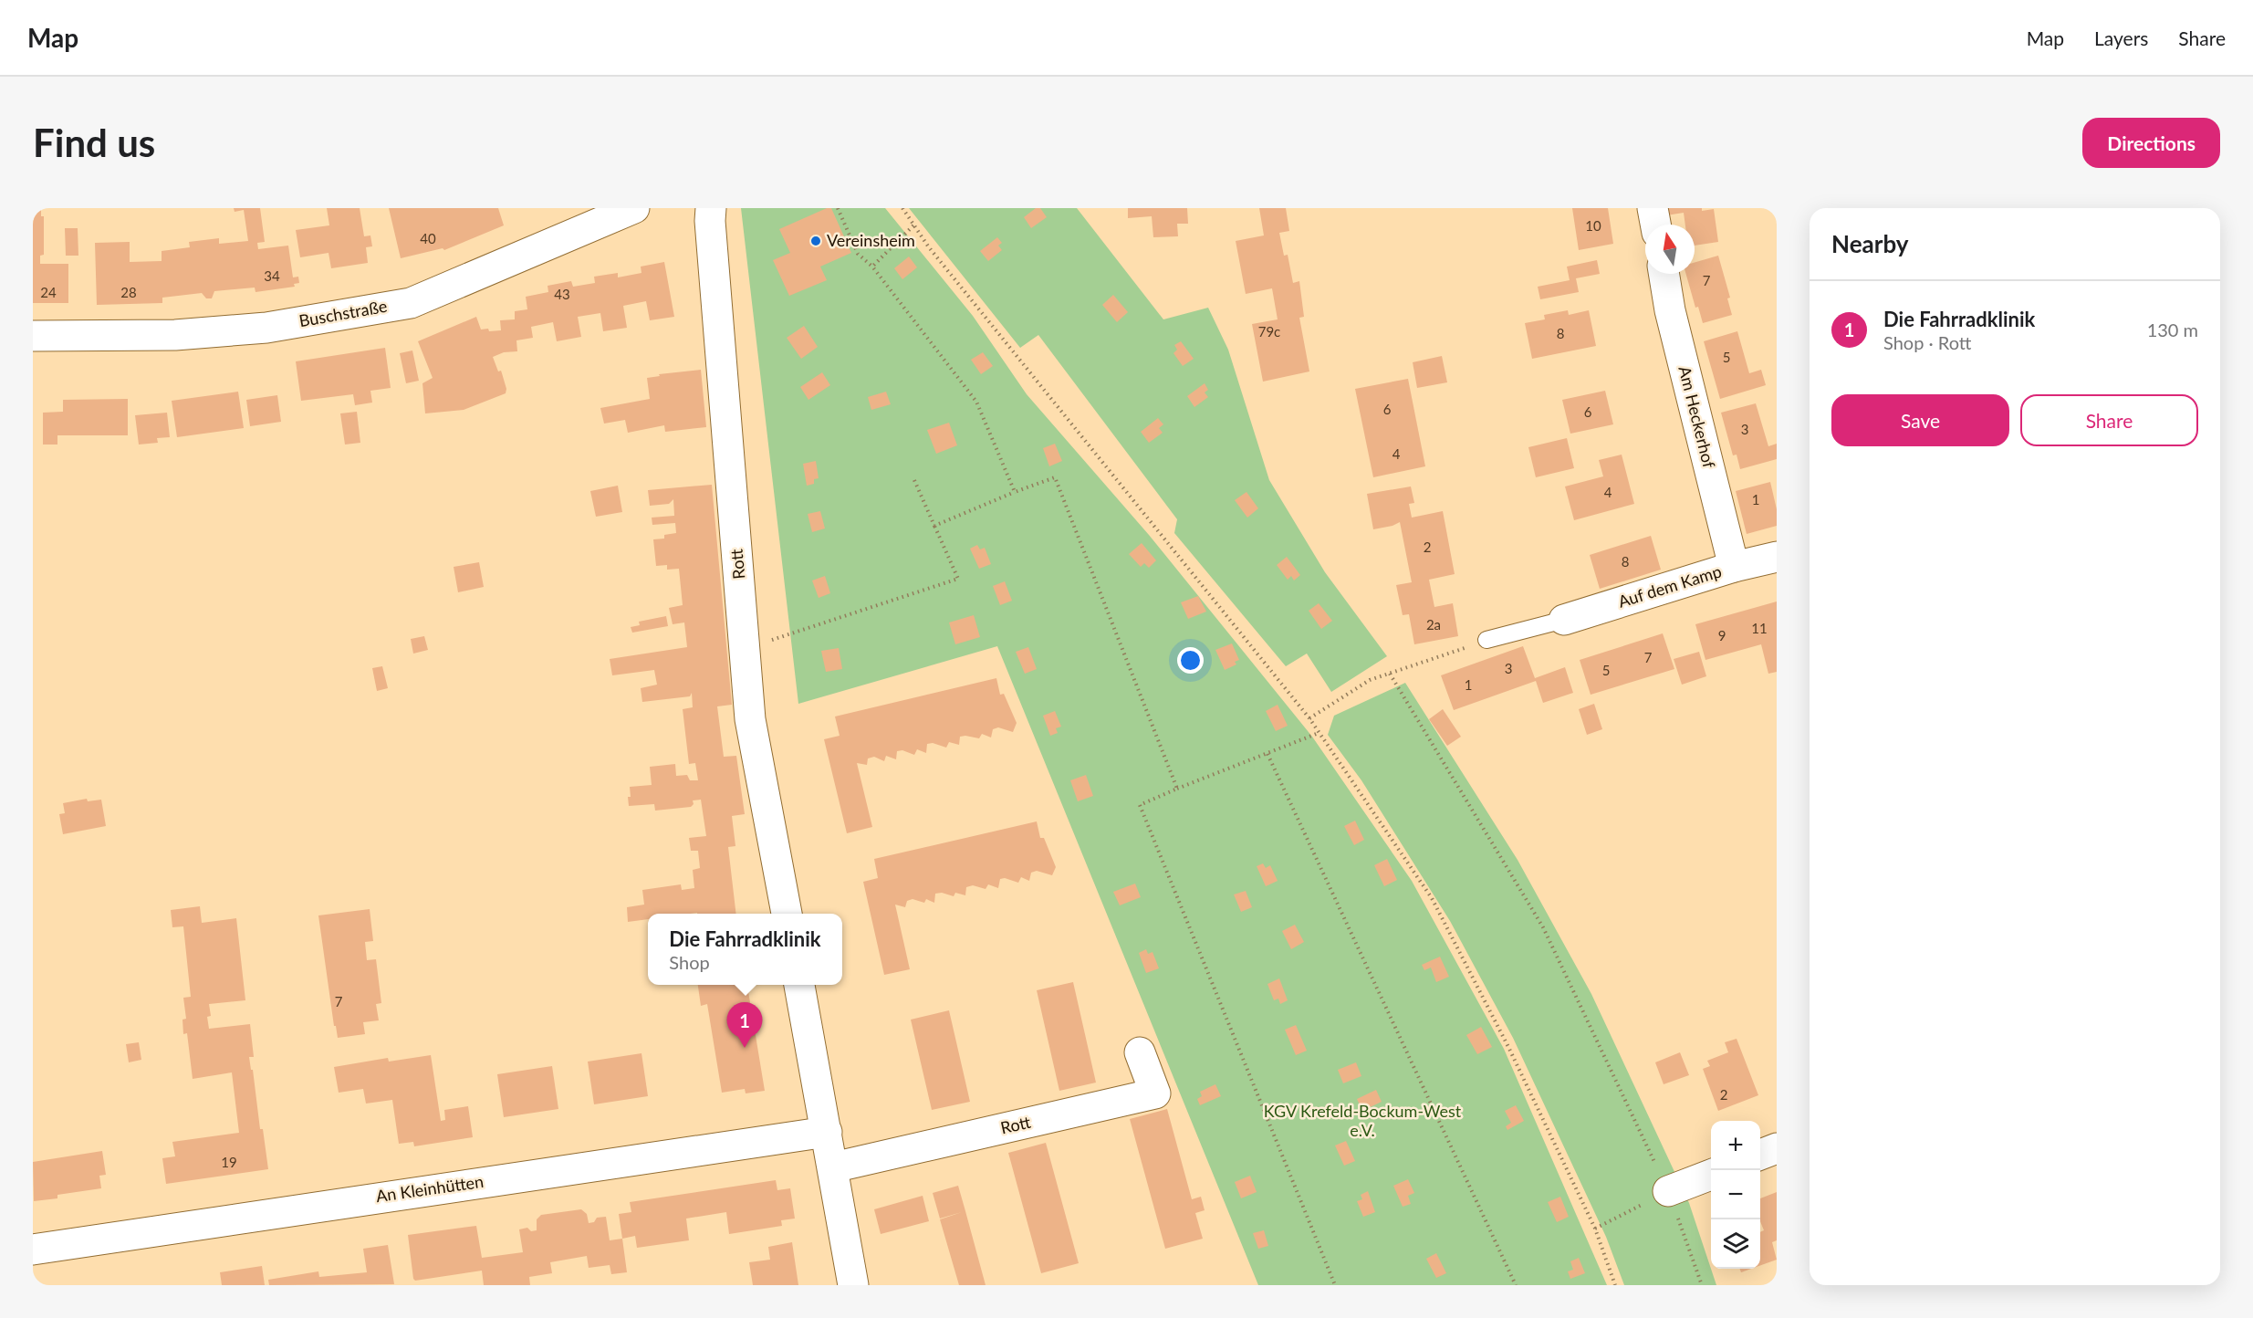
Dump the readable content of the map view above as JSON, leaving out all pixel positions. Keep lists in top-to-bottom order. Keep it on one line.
{"streets":{"street":["Buschstraße","Am Heckerhof","Rott","Auf dem Kamp","An Kleinhütten"]},"crossings":[["Am Heckerhof","Auf dem Kamp"]],"parks":["KGV Krefeld-Bockum-West e.V."],"places":["Vereinsheim"],"house_numbers":["10","40","34","7","24","28","43","79c","8","5","6","6","3","4","4","1","2","8","2a","11","9","7","3","5","1","7","2","19"],"north":"top","page":{"header":"Map","nav":["Map","Layers","Share"],"buttons":["Directions",["Save","Share"]],"title":"Find us","heading":"Nearby","list":[{"mark":"1","name":"Die Fahrradklinik","note":"Shop · Rott","value":"130 m"}],"popup":["Die Fahrradklinik","Shop"],"pins":"1","map_buttons":["+","−"]}}
